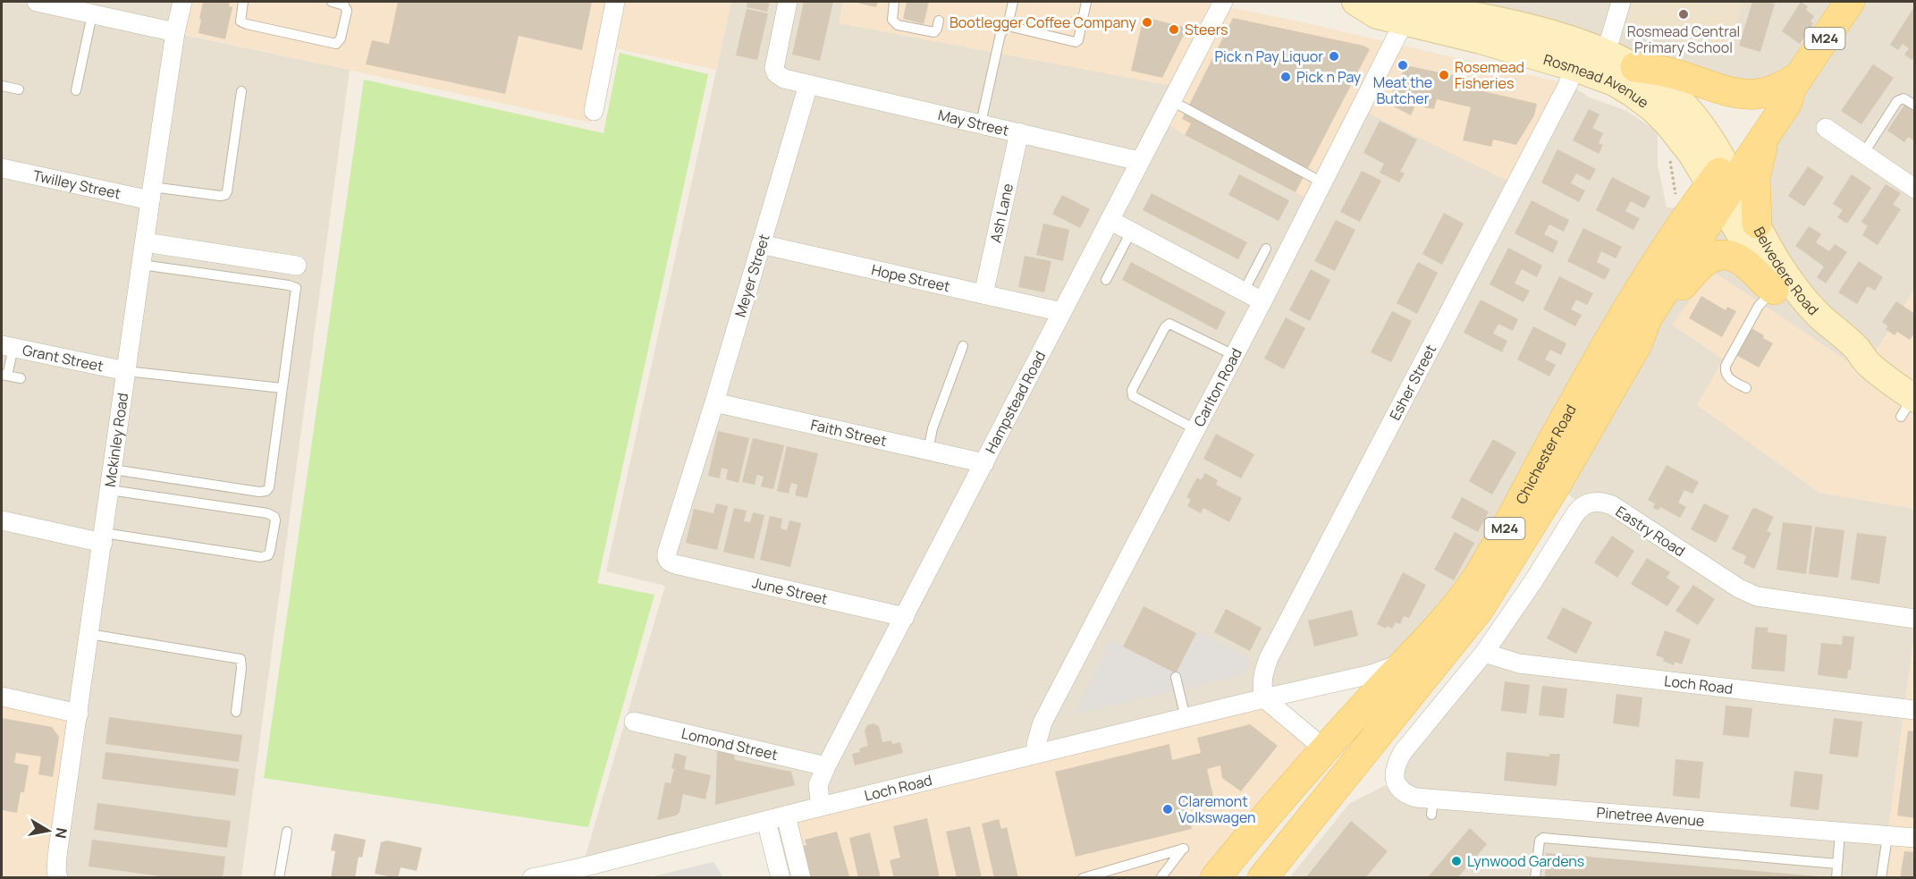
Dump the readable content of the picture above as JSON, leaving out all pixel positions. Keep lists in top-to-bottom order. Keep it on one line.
{"streets":{"main road":["M24","Rosmead Avenue","Belvedere Road","Chichester Road"],"street":["May Street","Twilley Street","Ash Lane","Meyer Street","Hope Street","Grant Street","Esher Street","Carlton Road","Hampstead Road","Faith Street","Mckinley Road","Eastry Road","June Street","Loch Road","Lomond Street","Pinetree Avenue"]},"crossings":[["Rosmead Avenue","Belvedere Road"],["Rosmead Avenue","Esher Street"],["Rosmead Avenue","Carlton Road"],["Rosmead Avenue","Chichester Road"],["May Street","Ash Lane"],["May Street","Meyer Street"],["May Street","Hampstead Road"],["Twilley Street","Mckinley Road"],["Ash Lane","Hope Street"],["Belvedere Road","Chichester Road"],["Meyer Street","Hope Street"],["Meyer Street","Faith Street"],["Meyer Street","June Street"],["Hope Street","Hampstead Road"],["Grant Street","Mckinley Road"],["Esher Street","Loch Road"],["Carlton Road","Loch Road"],["Hampstead Road","Faith Street"],["Hampstead Road","June Street"],["Hampstead Road","Loch Road"],["Hampstead Road","Lomond Street"],["Chichester Road","Loch Road"],["Eastry Road","Loch Road"],["Eastry Road","Pinetree Avenue"]],"places":["Rosmead Central Primary School","Bootlegger Coffee Company","Steers","Pick n Pay Liquor","Meat the Butcher","Rosemead Fisheries","Pick n Pay","Claremont Volkswagen","Lynwood Gardens"],"north":"right"}
